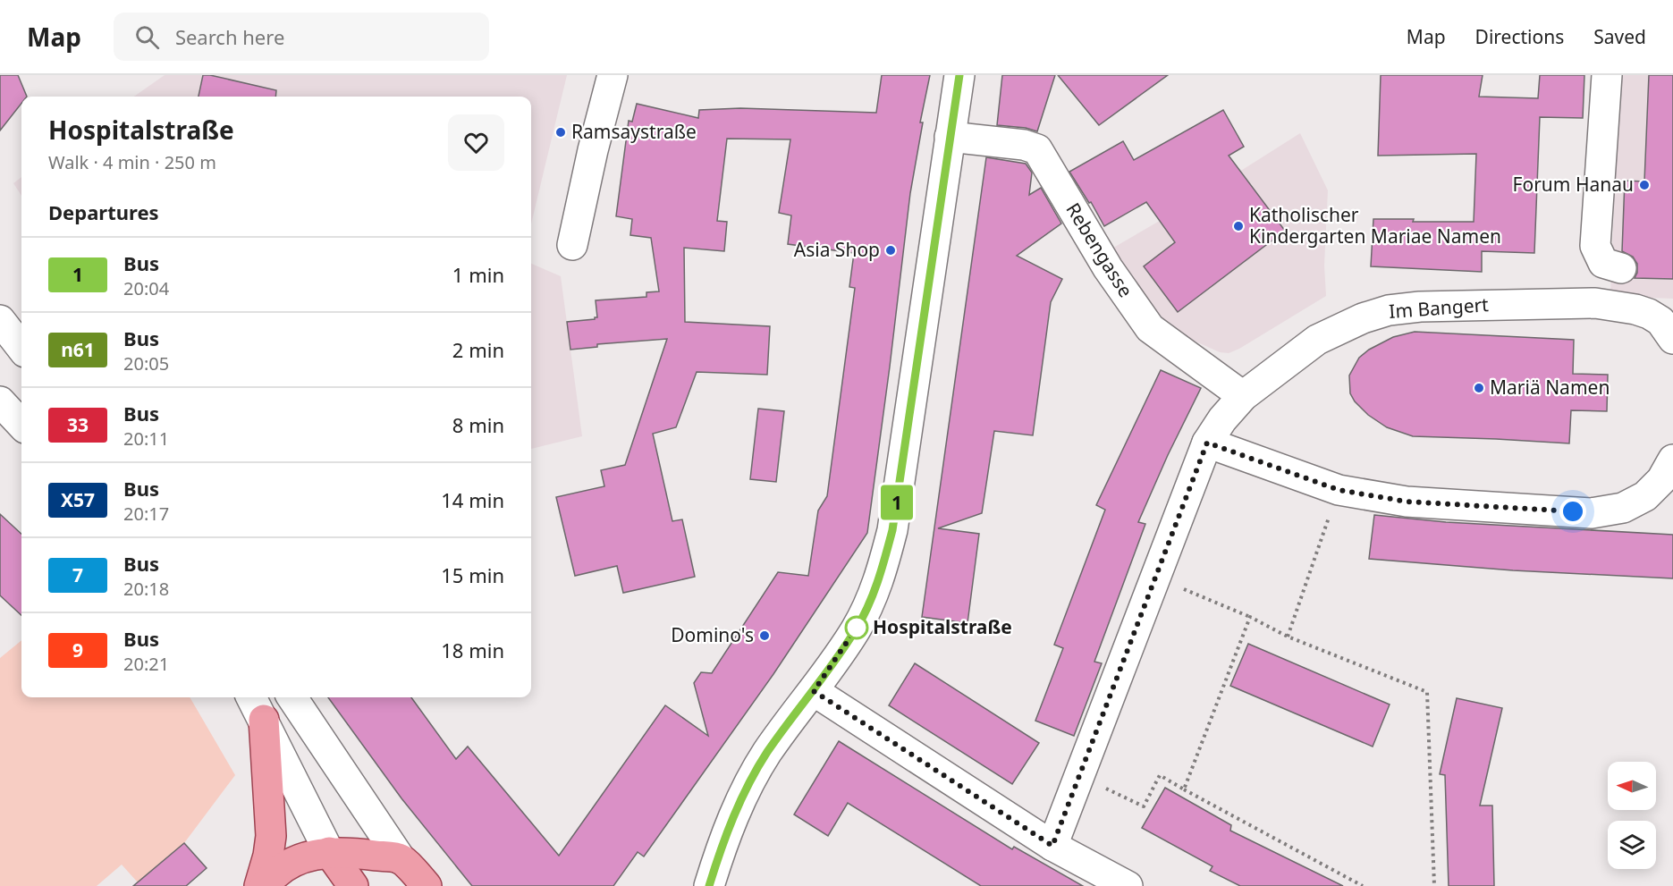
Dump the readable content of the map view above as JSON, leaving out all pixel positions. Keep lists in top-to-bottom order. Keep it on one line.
{"streets":{"street":["Rebengasse","Im Bangert"]},"crossings":[["Rebengasse","Im Bangert"]],"places":["Ramsaystraße","Forum Hanau","Katholischer Kindergarten Mariae Namen","Asia Shop","Mariä Namen","Hospitalstraße","Domino's"],"lines":["bus line 1"],"north":"left","page":{"header":"Map","search":"Search here","nav":["Map","Directions","Saved"],"on_map":"1","heading":[["Hospitalstraße","Walk · 4 min · 250 m"],"Departures"],"list":[{"mark":"1","name":"Bus","note":"20:04","value":"1 min"},{"mark":"n61","name":"Bus","note":"20:05","value":"2 min"},{"mark":"33","name":"Bus","note":"20:11","value":"8 min"},{"mark":"X57","name":"Bus","note":"20:17","value":"14 min"},{"mark":"7","name":"Bus","note":"20:18","value":"15 min"},{"mark":"9","name":"Bus","note":"20:21","value":"18 min"}]}}
